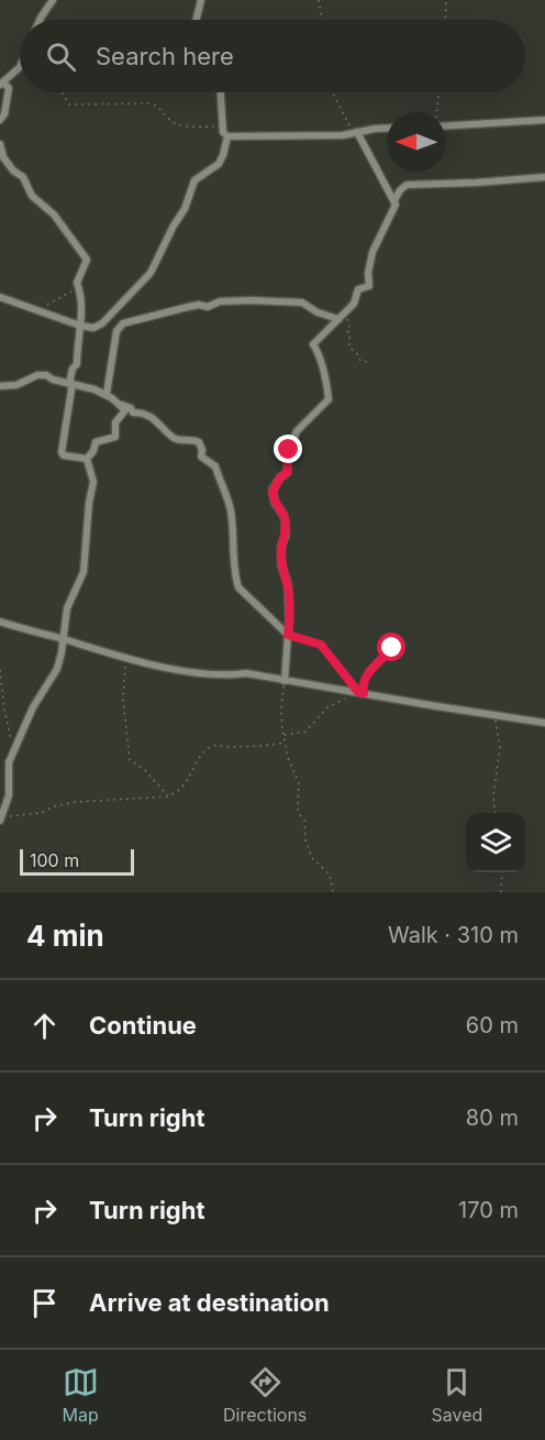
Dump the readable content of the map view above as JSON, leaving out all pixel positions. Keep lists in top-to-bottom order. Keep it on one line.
{"scale_bar":"100 m","north":"left","page":{"search":"Search here","scale":"100 m","heading":["4 min","Walk · 310 m"],"list":[["Continue","60 m"],["Turn right","80 m"],["Turn right","170 m"],"Arrive at destination"],"nav":["Map","Directions","Saved"]}}
